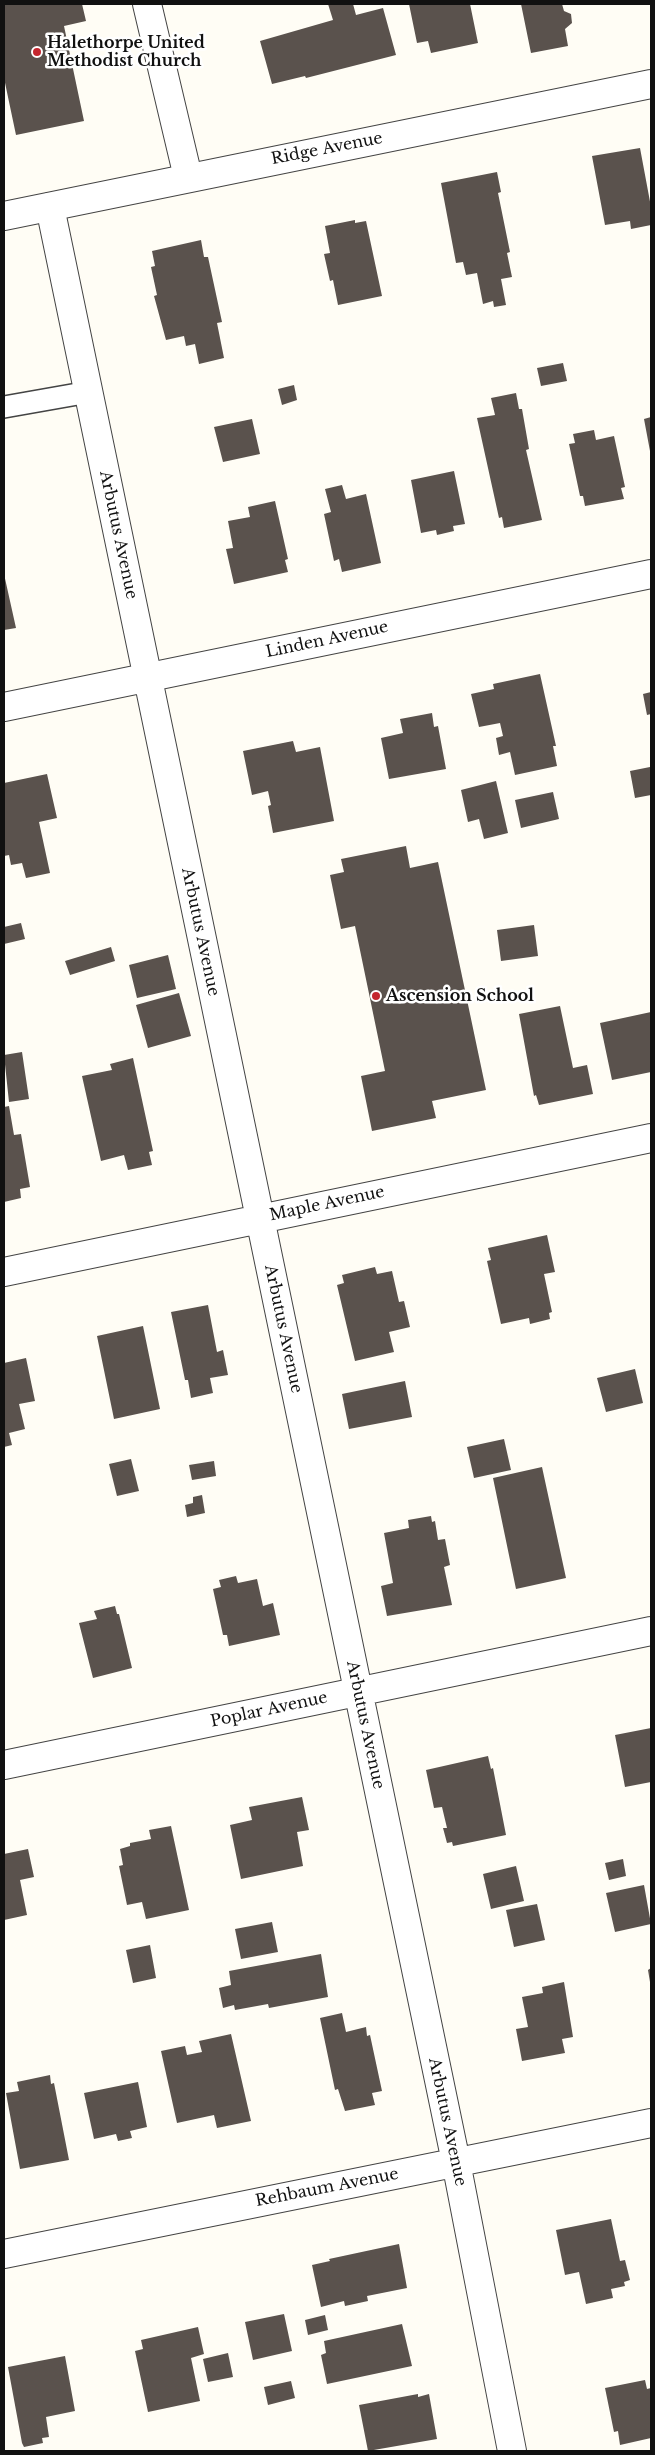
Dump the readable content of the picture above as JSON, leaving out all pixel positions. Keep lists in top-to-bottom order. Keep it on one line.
{"streets":{"street":["Ridge Avenue","Arbutus Avenue","Linden Avenue","Maple Avenue","Poplar Avenue","Rehbaum Avenue"]},"crossings":[["Ridge Avenue","Arbutus Avenue"],["Arbutus Avenue","Linden Avenue"],["Arbutus Avenue","Maple Avenue"],["Arbutus Avenue","Poplar Avenue"],["Arbutus Avenue","Rehbaum Avenue"]],"places":["Halethorpe United Methodist Church","Ascension School"]}
